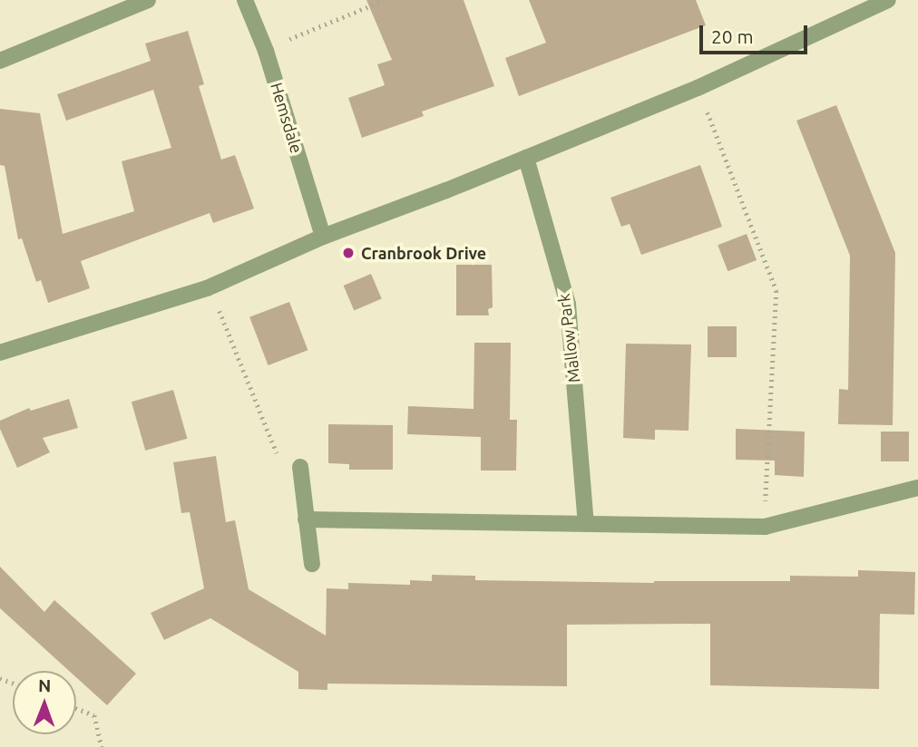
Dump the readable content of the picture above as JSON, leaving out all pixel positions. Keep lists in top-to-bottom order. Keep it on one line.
{"streets":{"street":["Hemsdale","Mallow Park"]},"places":["Cranbrook Drive"],"scale_bar":"20 m","north":"top"}
